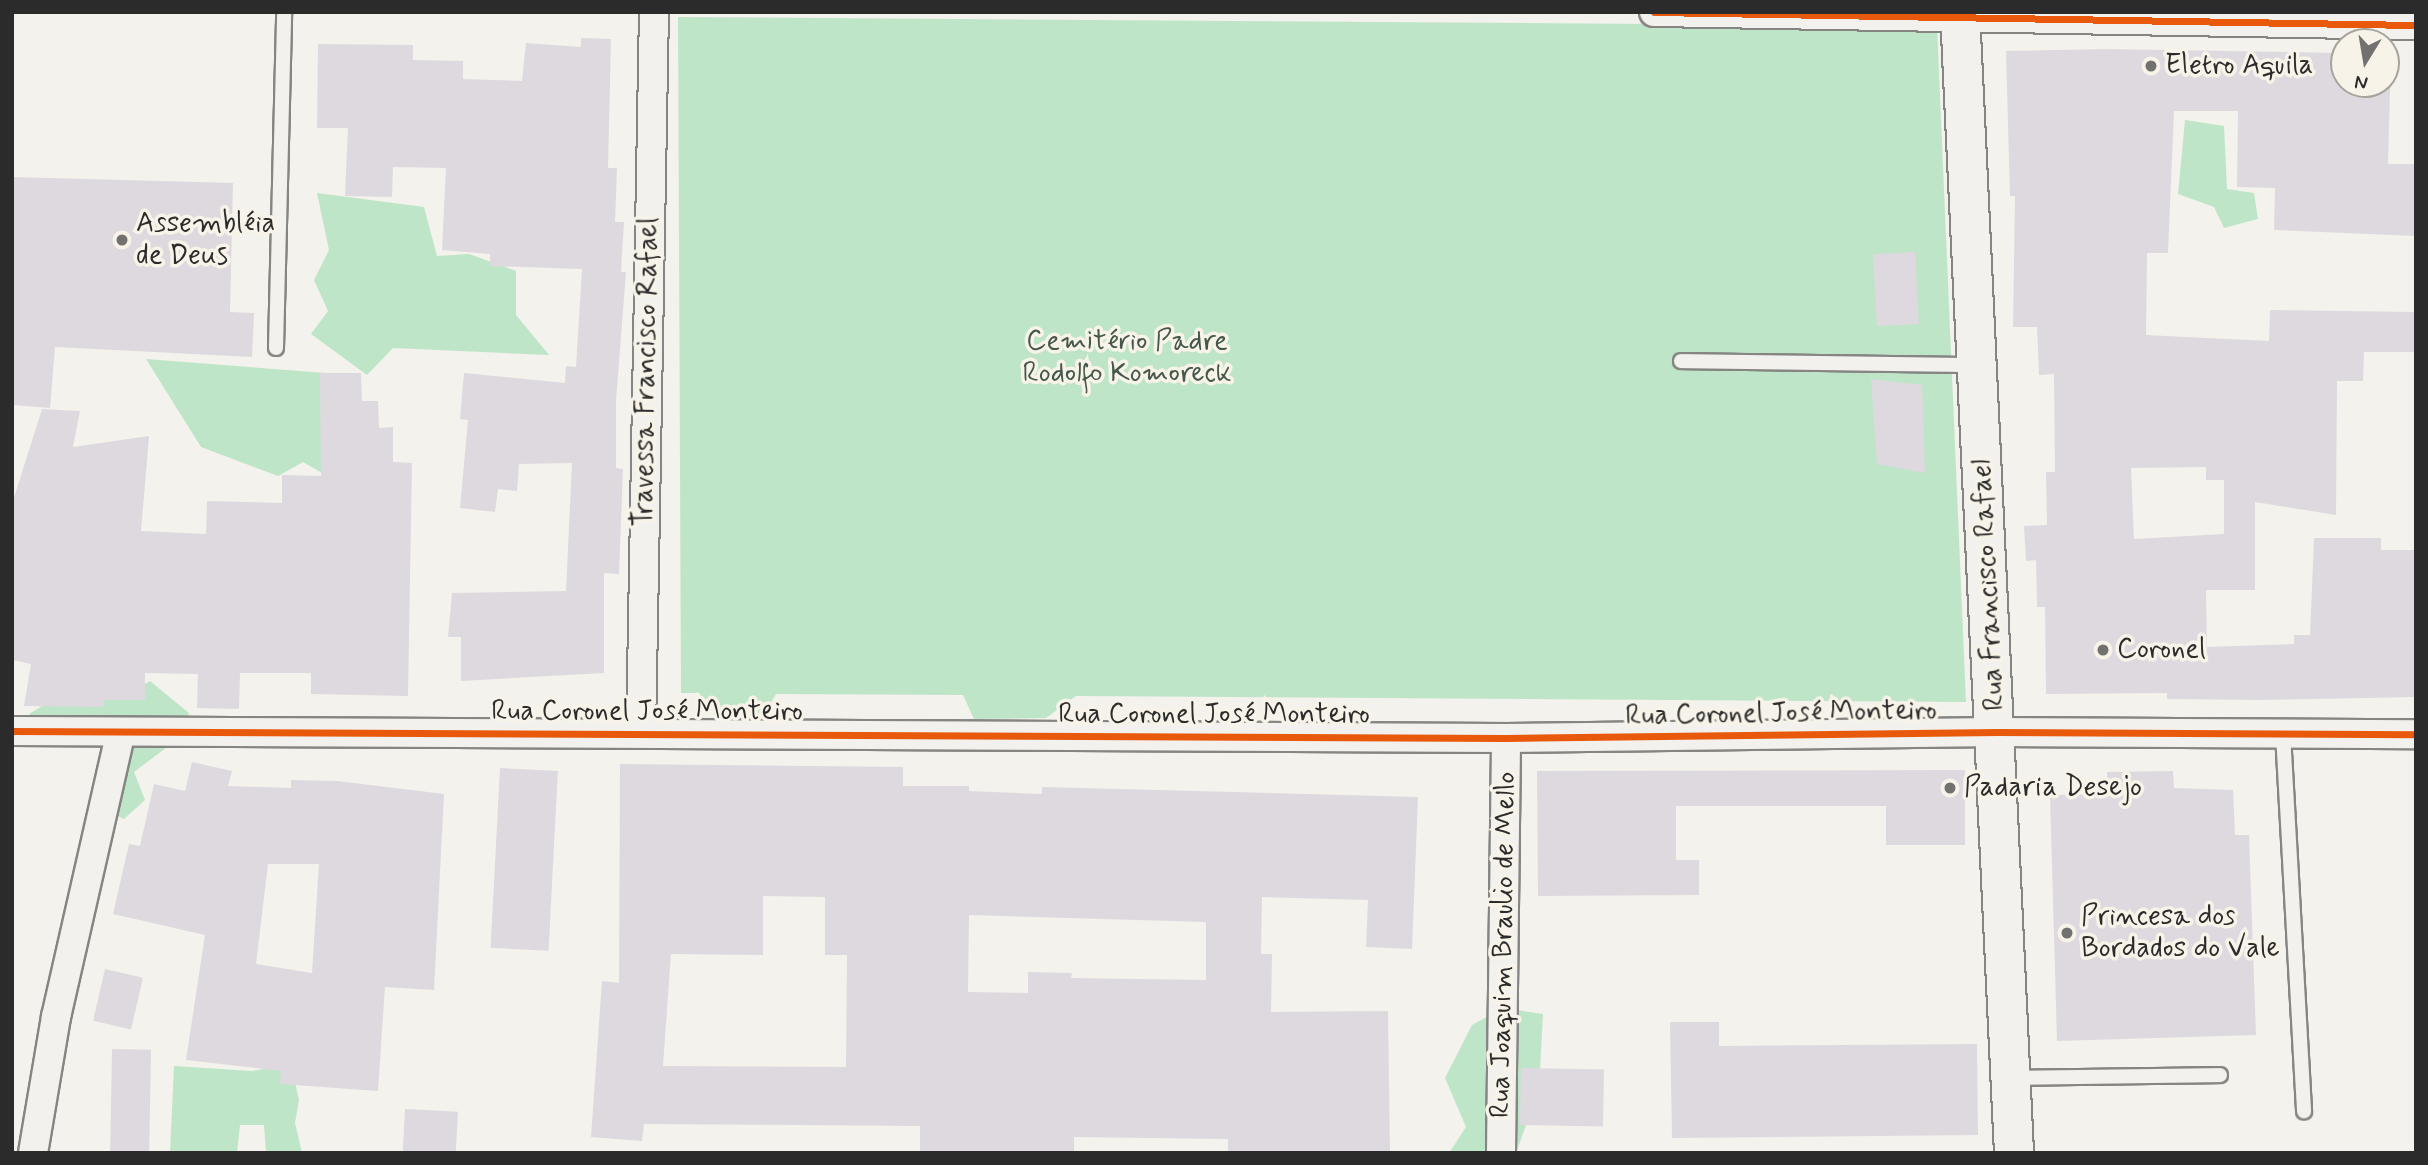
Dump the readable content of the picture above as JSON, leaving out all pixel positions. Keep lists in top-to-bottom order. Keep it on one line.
{"streets":{"main road":["Rua Francisco Rafael"],"street":["Travessa Francisco Rafael","Rua Coronel José Monteiro","Rua Joaquim Braulio de Mello"]},"crossings":[["Travessa Francisco Rafael","Rua Coronel José Monteiro"],["Rua Francisco Rafael","Rua Coronel José Monteiro"],["Rua Coronel José Monteiro","Rua Joaquim Braulio de Mello"]],"parks":["Cemitério Padre Rodolfo Komoreck"],"places":["Eletro Aquila","Assembléia de Deus","Coronel","Padaria Desejo","Princesa dos Bordados do Vale"],"north":"bottom"}
